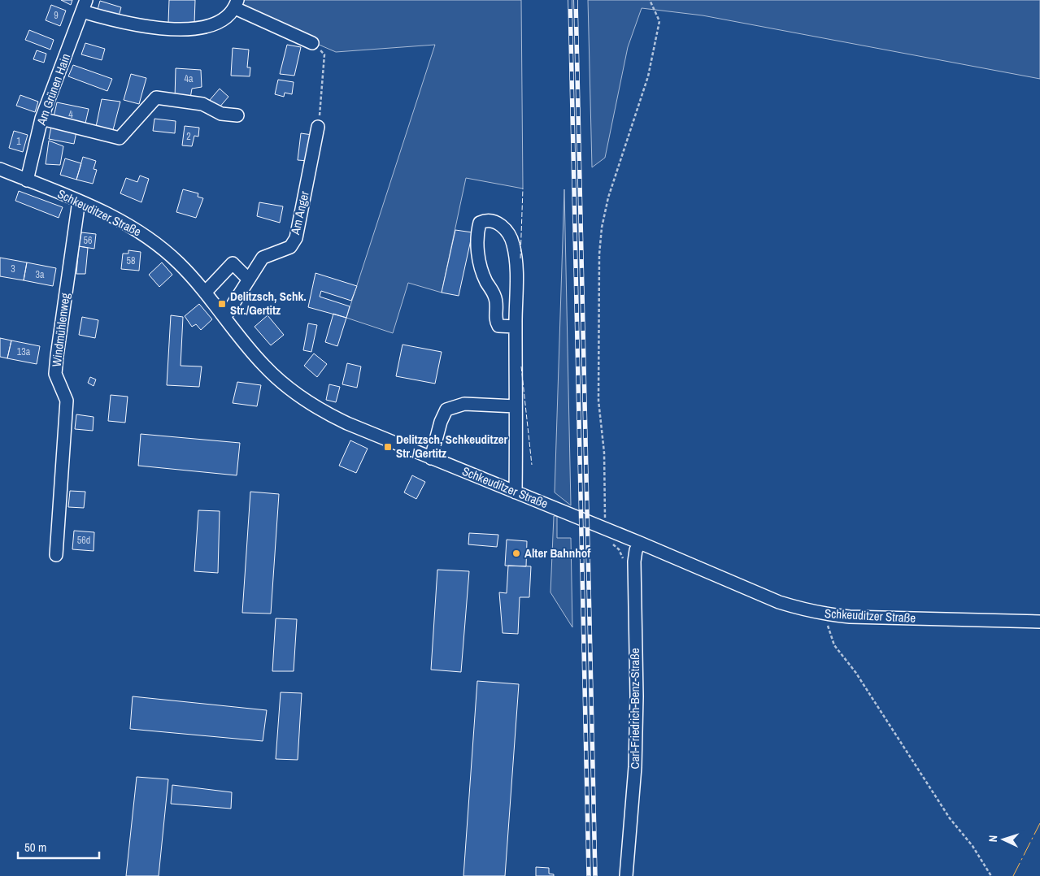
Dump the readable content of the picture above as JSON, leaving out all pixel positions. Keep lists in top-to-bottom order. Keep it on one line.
{"streets":{"street":["Am Grünen Hain","Schkeuditzer Straße","Am Anger","Windmühlenweg","Carl-Friedrich-Benz-Straße"]},"crossings":[["Am Grünen Hain","Schkeuditzer Straße"],["Schkeuditzer Straße","Am Anger"],["Schkeuditzer Straße","Windmühlenweg"],["Schkeuditzer Straße","Carl-Friedrich-Benz-Straße"]],"places":{"transit":["Delitzsch, Schk. Str./Gertitz","Delitzsch, Schkeuditzer Str./Gertitz"],"other":["Alter Bahnhof"]},"house_numbers":["9","4a","4","2","1","56","58","3","3a","13a","56d"],"scale_bar":"50 m","north":"left"}
